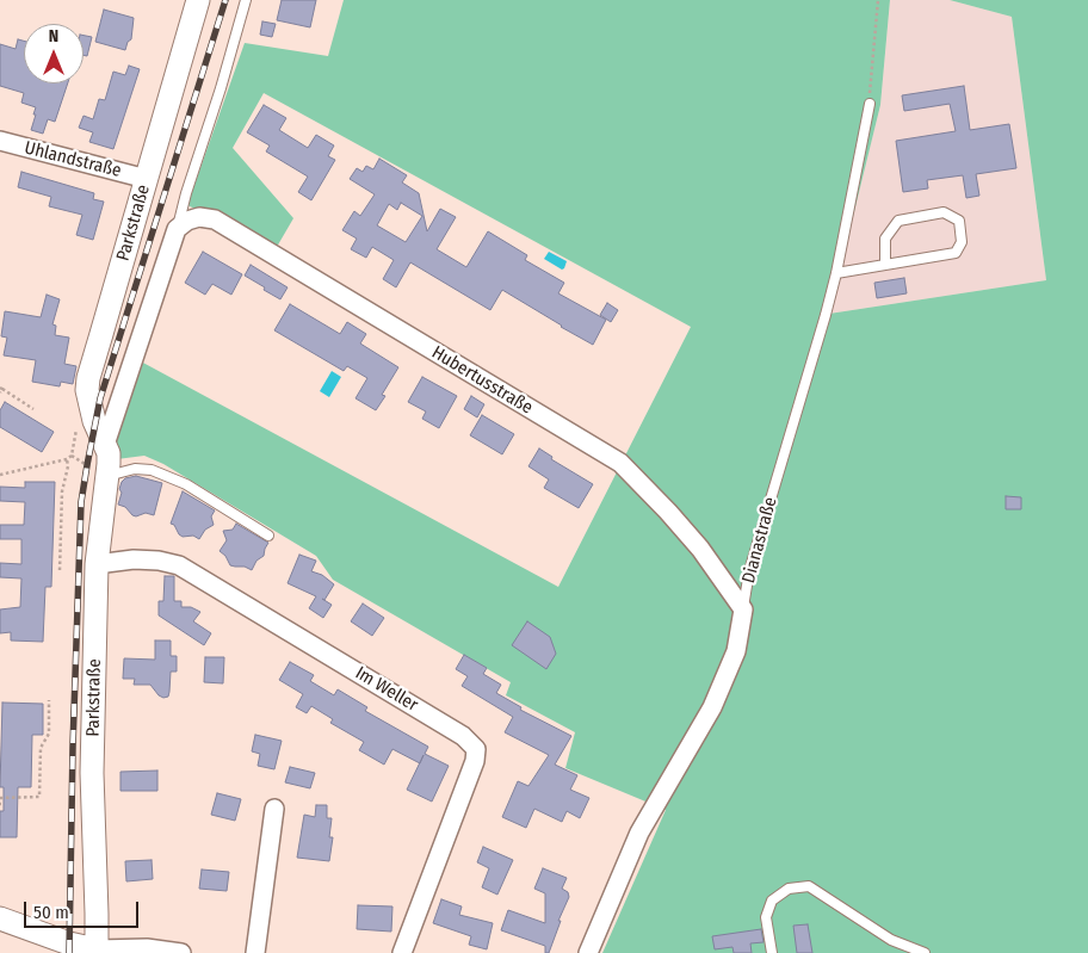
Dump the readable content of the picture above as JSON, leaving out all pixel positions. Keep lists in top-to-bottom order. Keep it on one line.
{"streets":{"street":["Uhlandstraße","Parkstraße","Hubertusstraße","Dianastraße","Im Weller"]},"crossings":[["Uhlandstraße","Parkstraße"],["Parkstraße","Hubertusstraße"],["Parkstraße","Im Weller"],["Hubertusstraße","Dianastraße"]],"scale_bar":"50 m","north":"top"}
